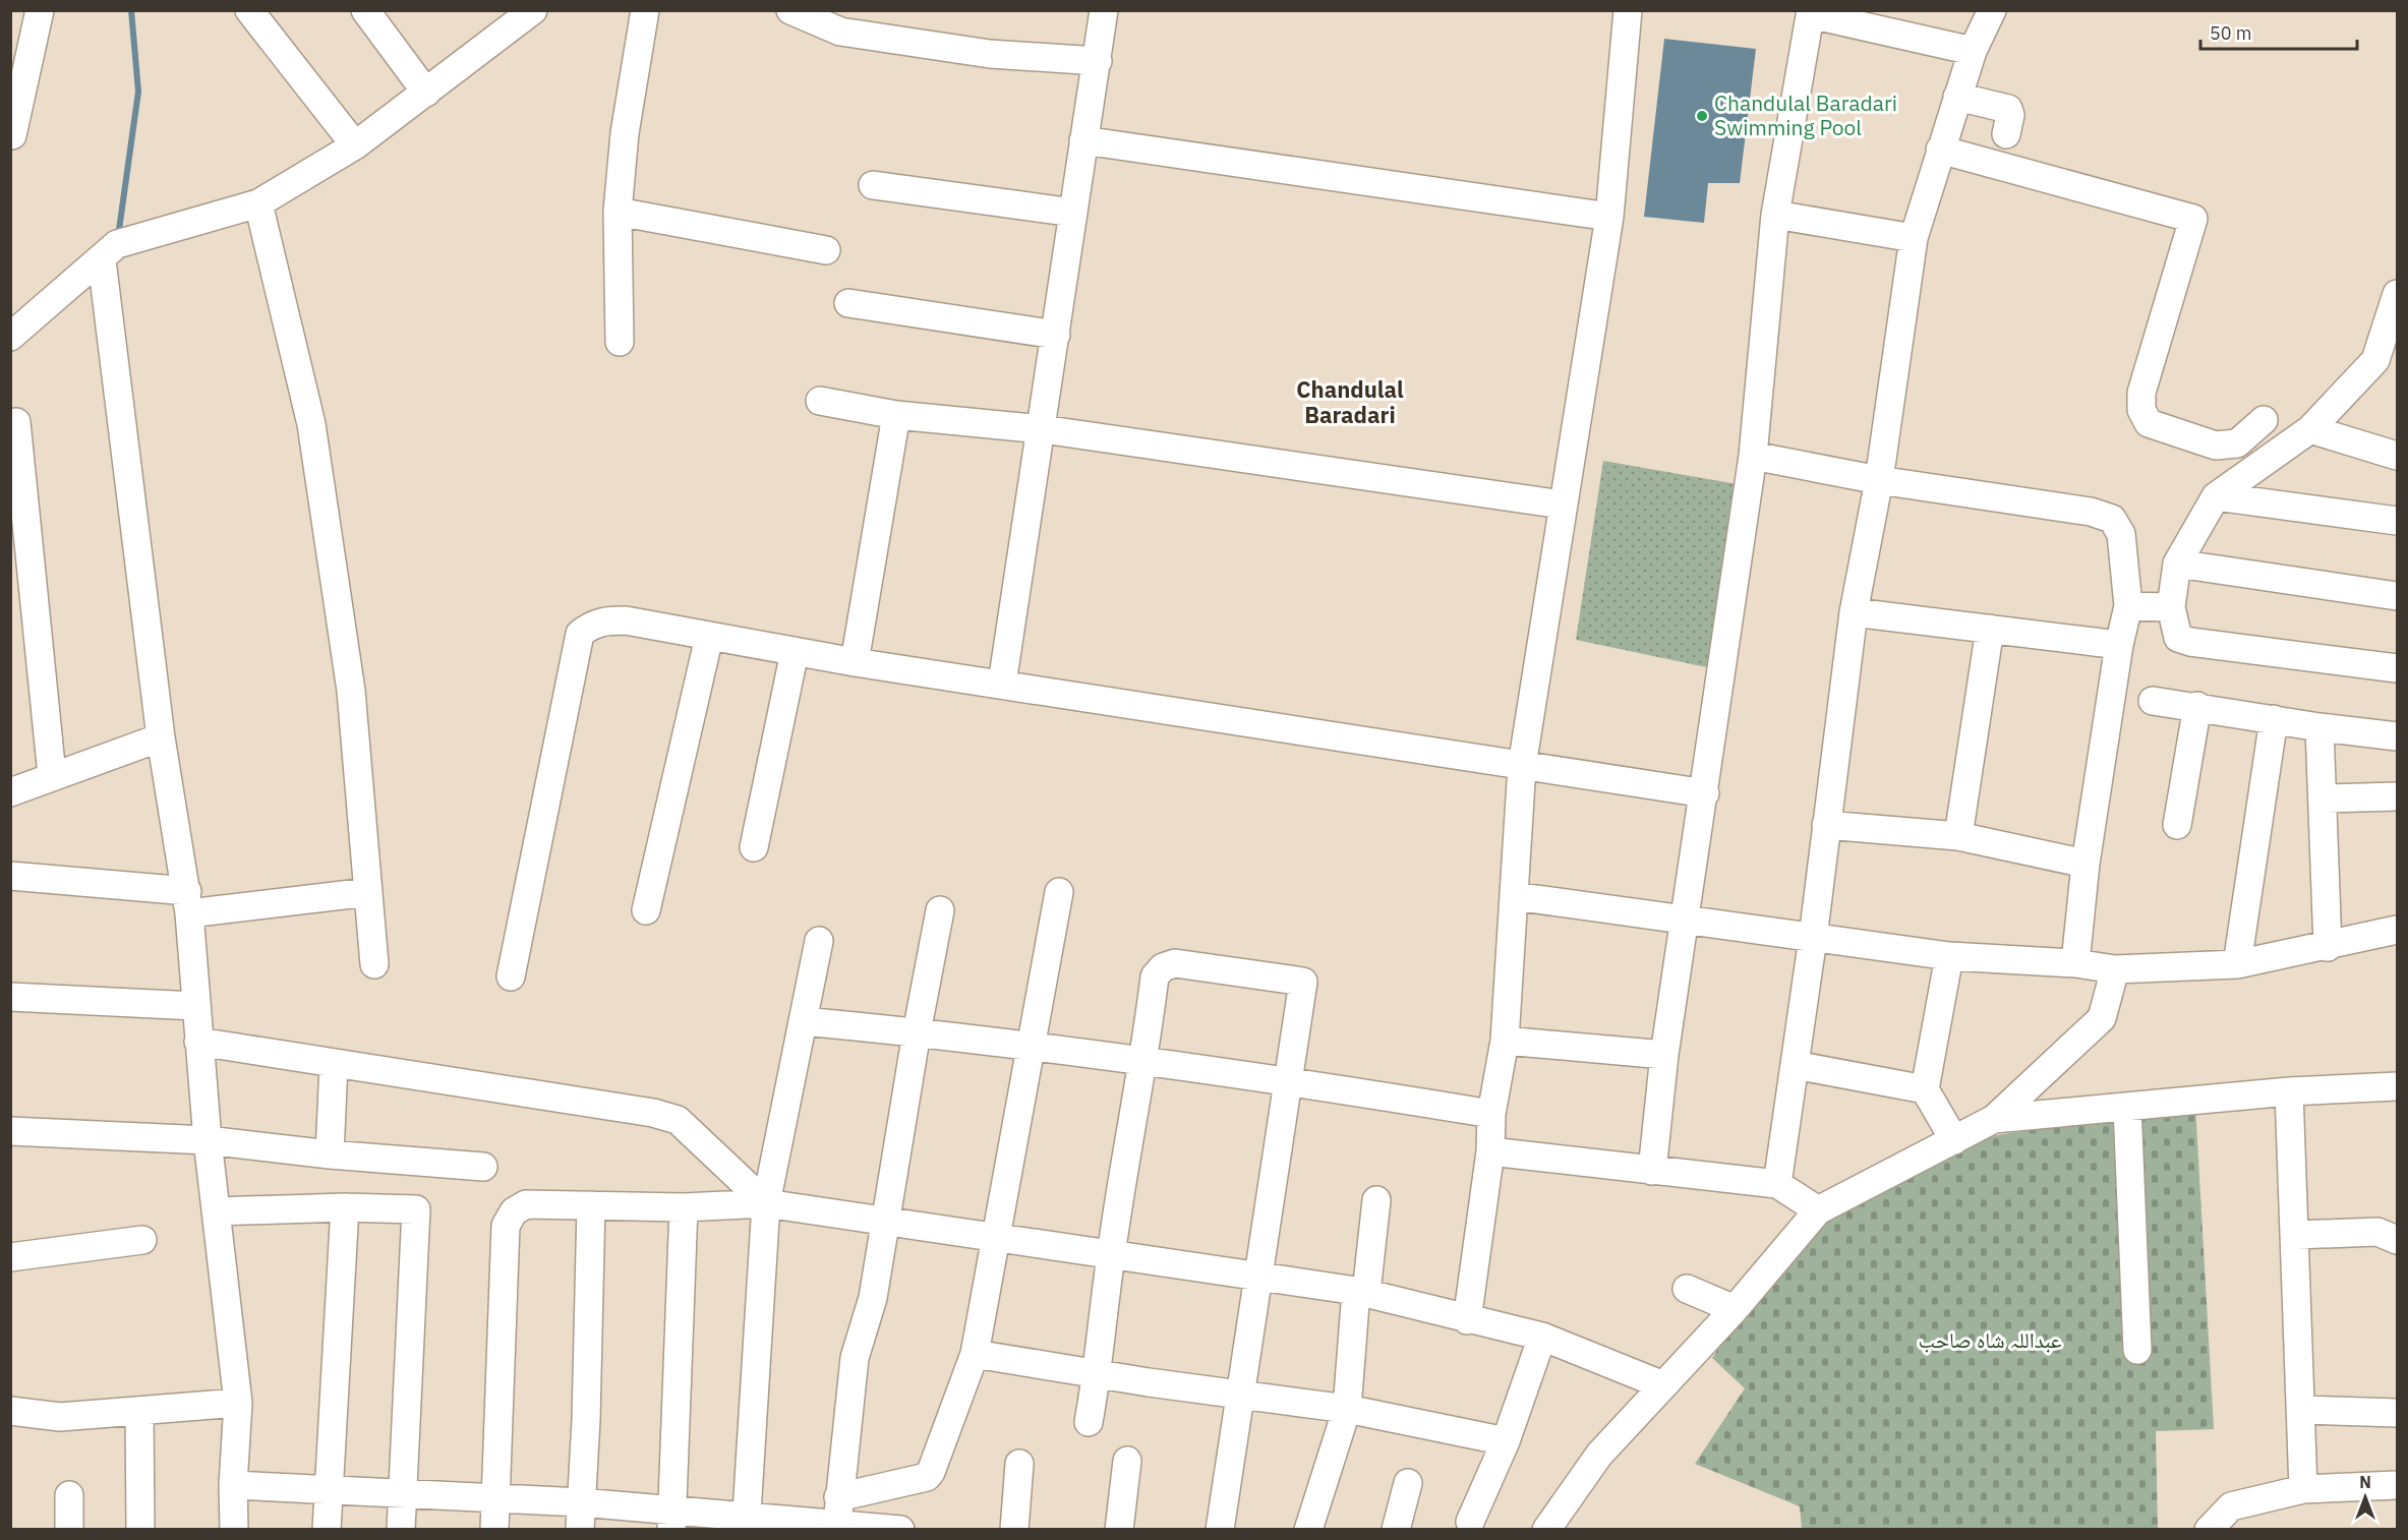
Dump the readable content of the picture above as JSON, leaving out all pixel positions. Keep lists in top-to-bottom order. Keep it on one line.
{"districts":["Chandulal Baradari"],"parks":["عبداللہ شاہ صاحب"],"places":["Chandulal Baradari Swimming Pool"],"scale_bar":"50 m","north":"top"}
